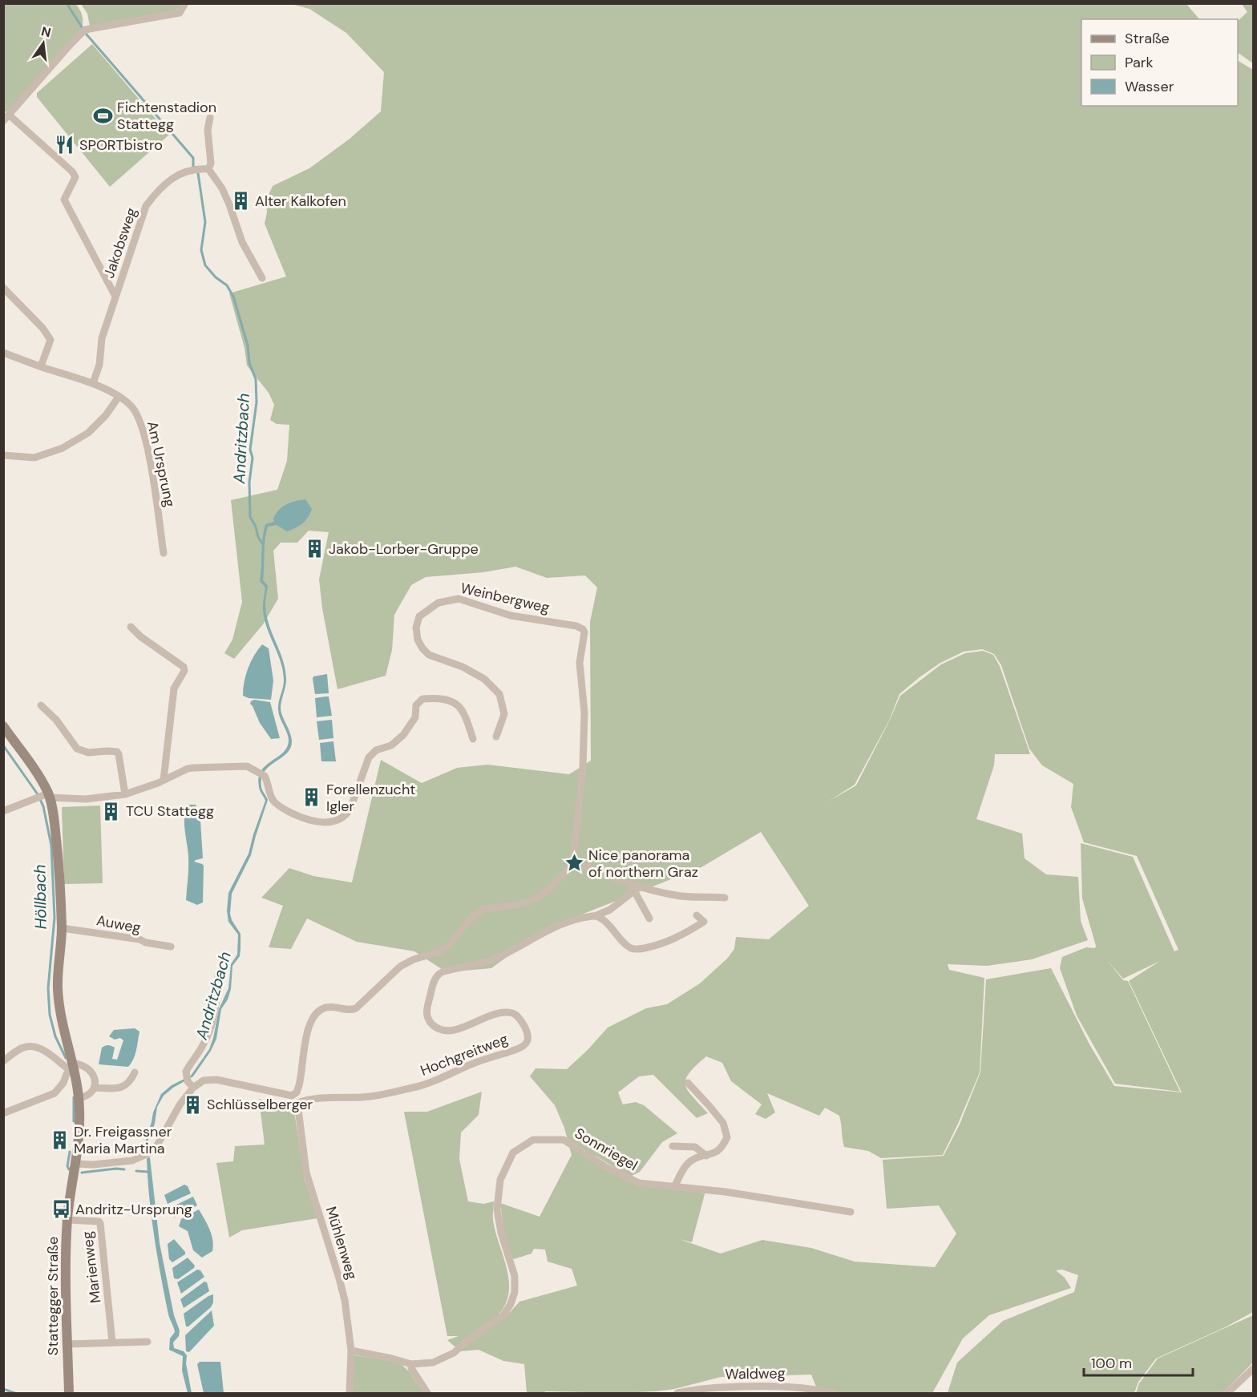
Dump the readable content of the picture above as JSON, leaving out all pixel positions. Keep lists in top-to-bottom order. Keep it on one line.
{"streets":{"main road":["Stattegger Straße"],"street":["Jakobsweg","Am Ursprung","Weinbergweg","Auweg","Hochgreitweg","Sonnriegel","Mühlenweg","Marienweg","Waldweg"]},"crossings":[["Jakobsweg","Am Ursprung"],["Auweg","Stattegger Straße"],["Hochgreitweg","Mühlenweg"],["Marienweg","Stattegger Straße"]],"water":["Andritzbach","Höllbach"],"places":{"sports":["Fichtenstadion Stattegg"],"restaurant":["SPORTbistro"],"building":["Alter Kalkofen","Jakob-Lorber-Gruppe","Forellenzucht Igler","TCU Stattegg","Schlüsselberger","Dr. Freigassner Maria Martina"],"place":["Nice panorama of northern Graz"],"bus stop":["Andritz-Ursprung"]},"legend":["Straße","Park","Wasser"],"scale_bar":"100 m","north":"top"}
